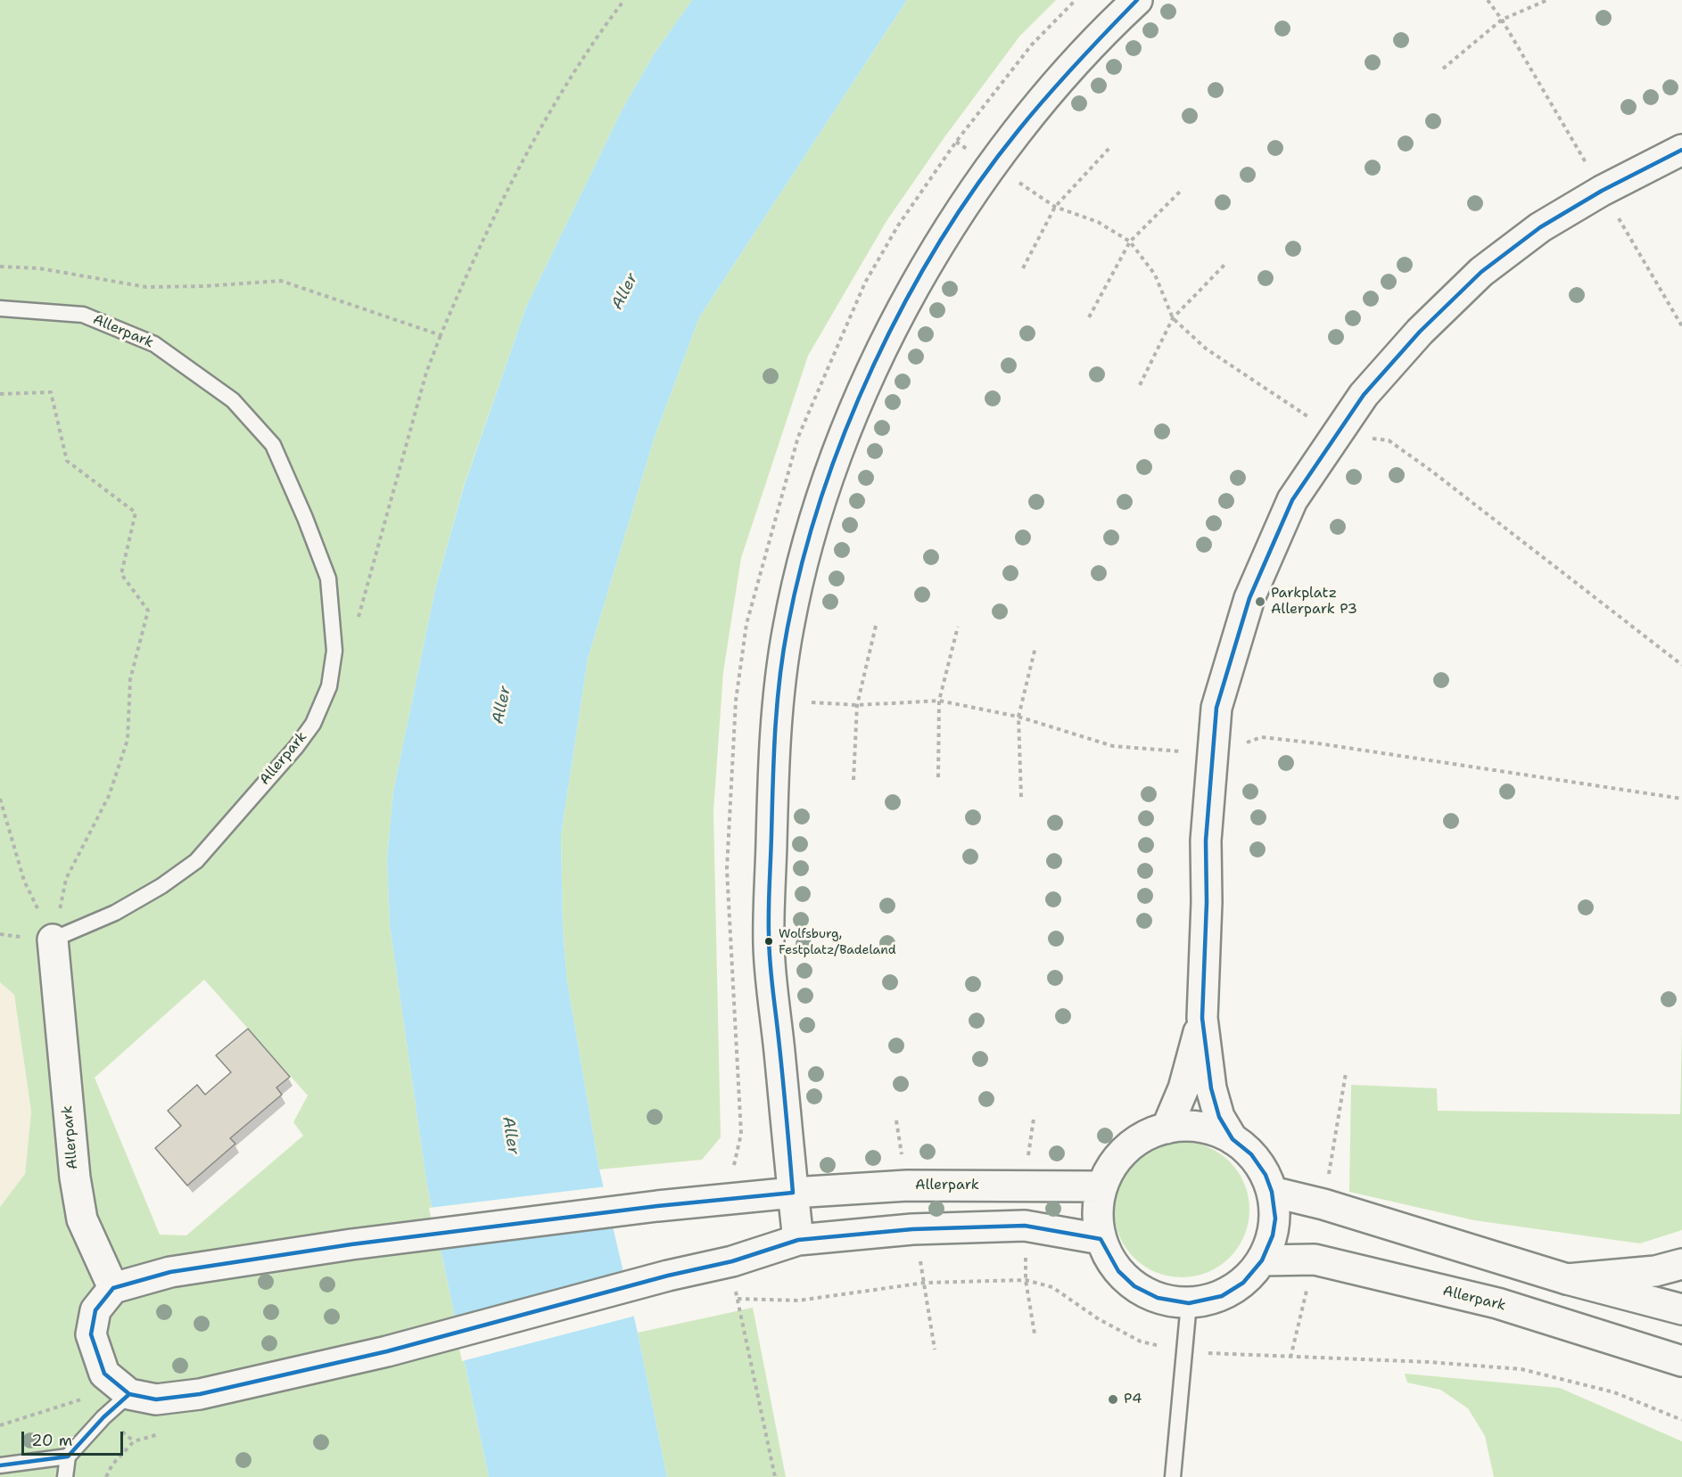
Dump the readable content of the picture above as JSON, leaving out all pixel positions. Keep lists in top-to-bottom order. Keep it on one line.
{"streets":{"street":["Allerpark"]},"water":["Aller"],"places":["Parkplatz Allerpark P3","Wolfsburg, Festplatz/Badeland","P4"],"scale_bar":"20 m"}
